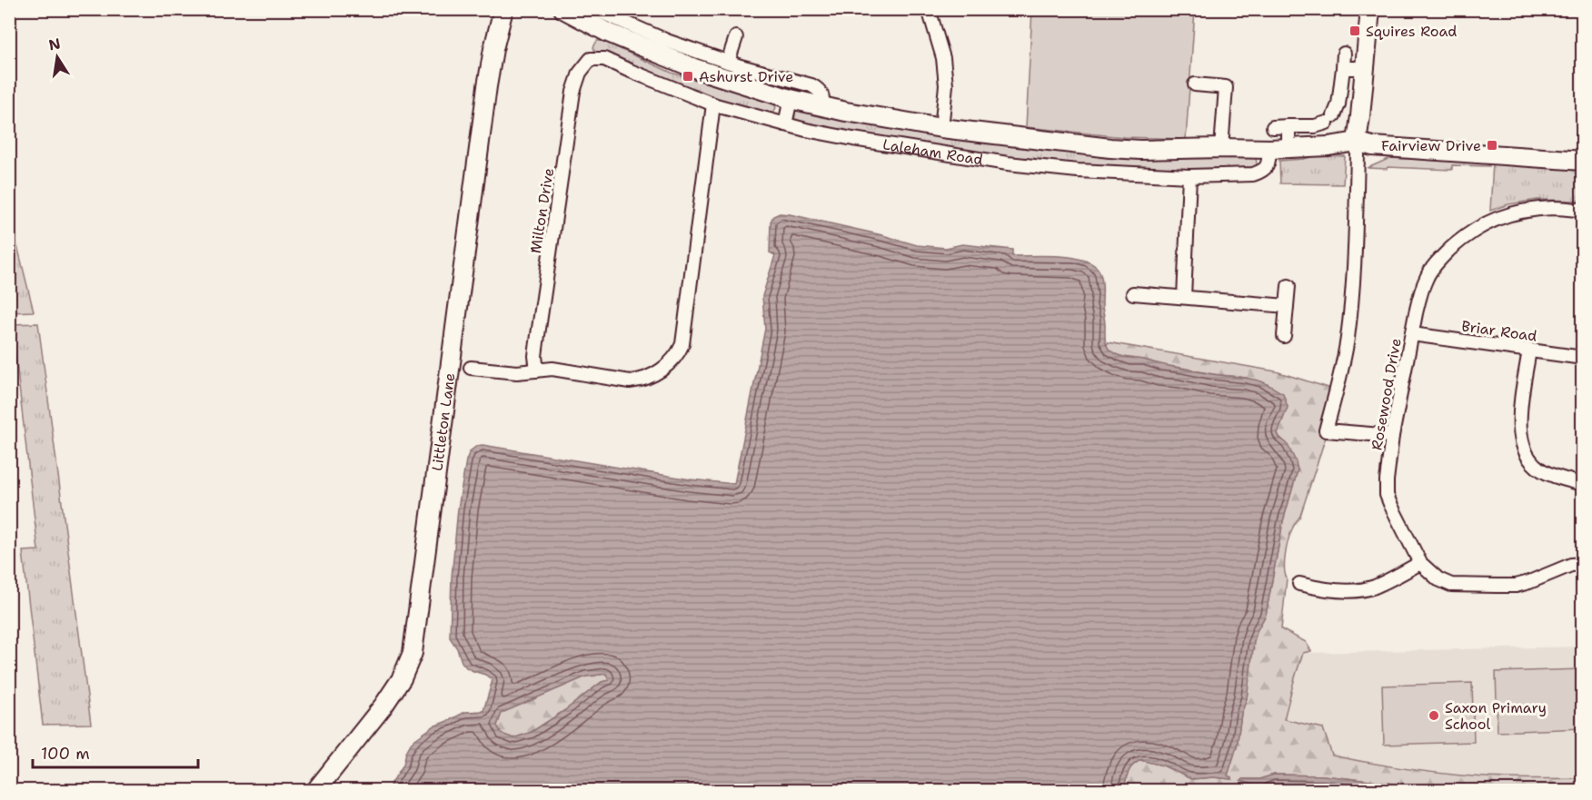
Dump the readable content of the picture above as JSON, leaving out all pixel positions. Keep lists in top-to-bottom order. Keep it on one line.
{"streets":{"main road":["Laleham Road","Littleton Lane"],"street":["Milton Drive","Briar Road","Rosewood Drive"]},"crossings":[["Laleham Road","Milton Drive"],["Briar Road","Rosewood Drive"]],"places":{"transit":["Squires Road","Ashurst Drive","Fairview Drive"],"other":["Saxon Primary School"]},"scale_bar":"100 m","north":"top"}
